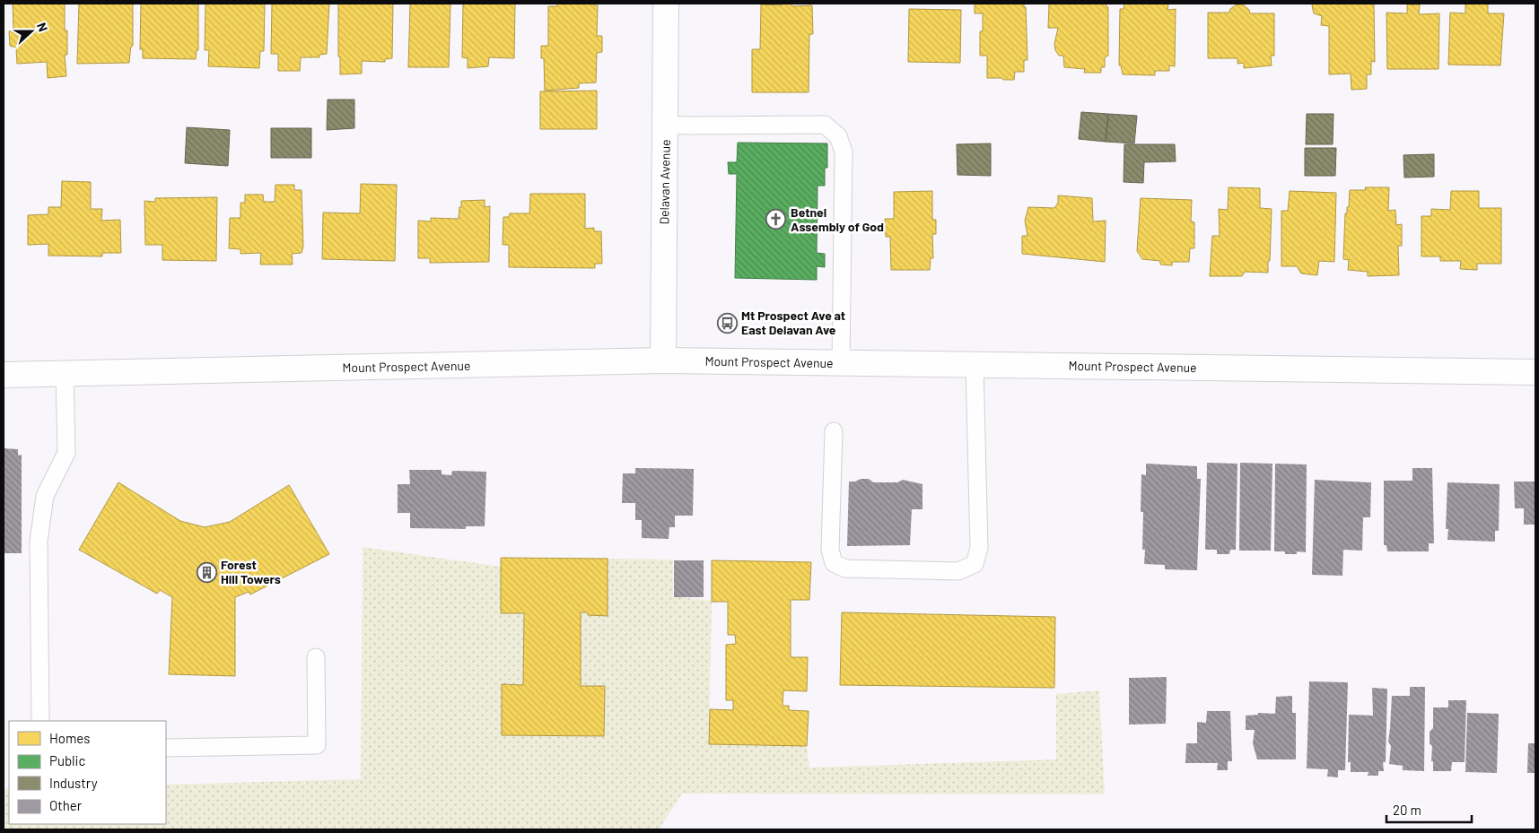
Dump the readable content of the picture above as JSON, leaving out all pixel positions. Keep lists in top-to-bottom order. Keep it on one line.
{"streets":{"main road":["Delavan Avenue","Mount Prospect Avenue"]},"crossings":[["Delavan Avenue","Mount Prospect Avenue"]],"places":{"church":["Betnel Assembly of God"],"bus stop":["Mt Prospect Ave at East Delavan Ave"],"building":["Forest Hill Towers"]},"legend":["Homes","Public","Industry","Other"],"scale_bar":"20 m","north":"right"}
